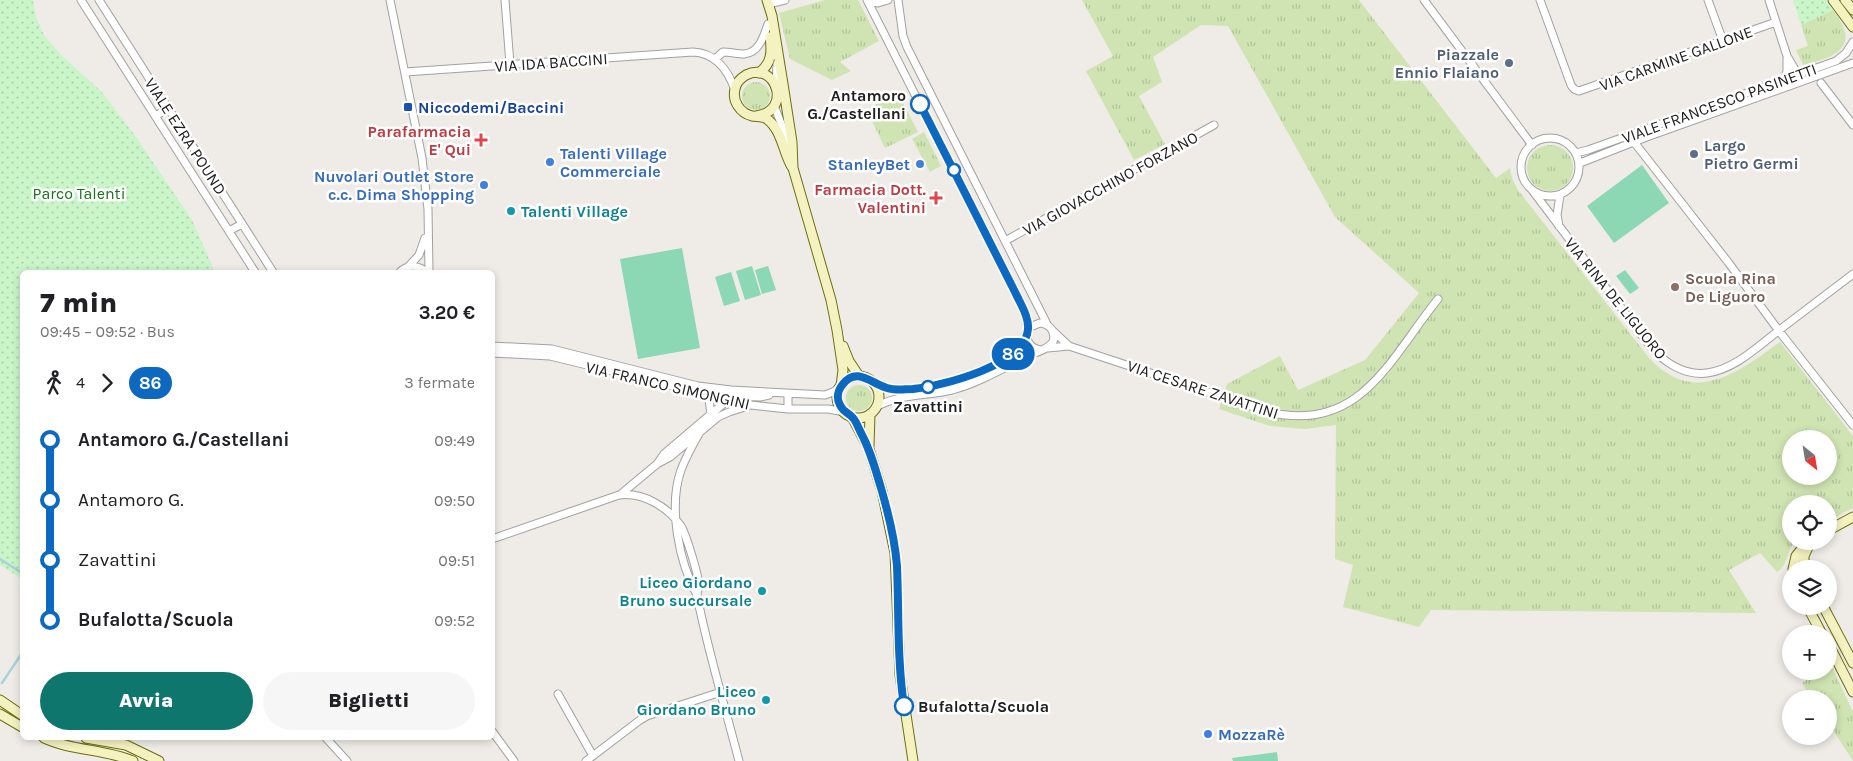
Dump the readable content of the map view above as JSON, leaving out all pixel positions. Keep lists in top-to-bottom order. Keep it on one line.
{"streets":{"street":["VIA CARMINE GALLONE","VIA IDA BACCINI","VIALE FRANCESCO PASINETTI","VIALE EZRA POUND","VIA GIOVACCHINO FORZANO","VIA RINA DE LIGUORO","VIA FRANCO SIMONGINI","VIA CESARE ZAVATTINI"]},"crossings":[["VIALE FRANCESCO PASINETTI","VIA RINA DE LIGUORO"],["VIA GIOVACCHINO FORZANO","VIA CESARE ZAVATTINI"],["VIA FRANCO SIMONGINI","VIA CESARE ZAVATTINI"]],"parks":["Parco Talenti"],"places":{"other":["Piazzale Ennio Flaiano","Antamoro G./Castellani","Largo Pietro Germi","Talenti Village Commerciale","StanleyBet","Nuvolari Outlet Store c.c. Dima Shopping","Talenti Village","Scuola Rina De Liguoro","Zavattini","Liceo Giordano Bruno succursale","Liceo Giordano Bruno","Bufalotta/Scuola","MozzaRè"],"transit":["Niccodemi/Baccini"],"health":["Parafarmacia E' Qui","Farmacia Dott. Valentini"]},"lines":["bus line 86"],"north":"bottom right","page":{"on_map":"86","heading":["7 min","09:45 – 09:52 · Bus","3.20 €"],"legs":["4","86","3 fermate"],"list":[{"name":"Antamoro G./Castellani","value":"09:49"},{"name":"Antamoro G.","value":"09:50"},{"name":"Zavattini","value":"09:51"},{"name":"Bufalotta/Scuola","value":"09:52"}],"map_buttons":["+","−"],"buttons":["Avvia","Biglietti"]}}
